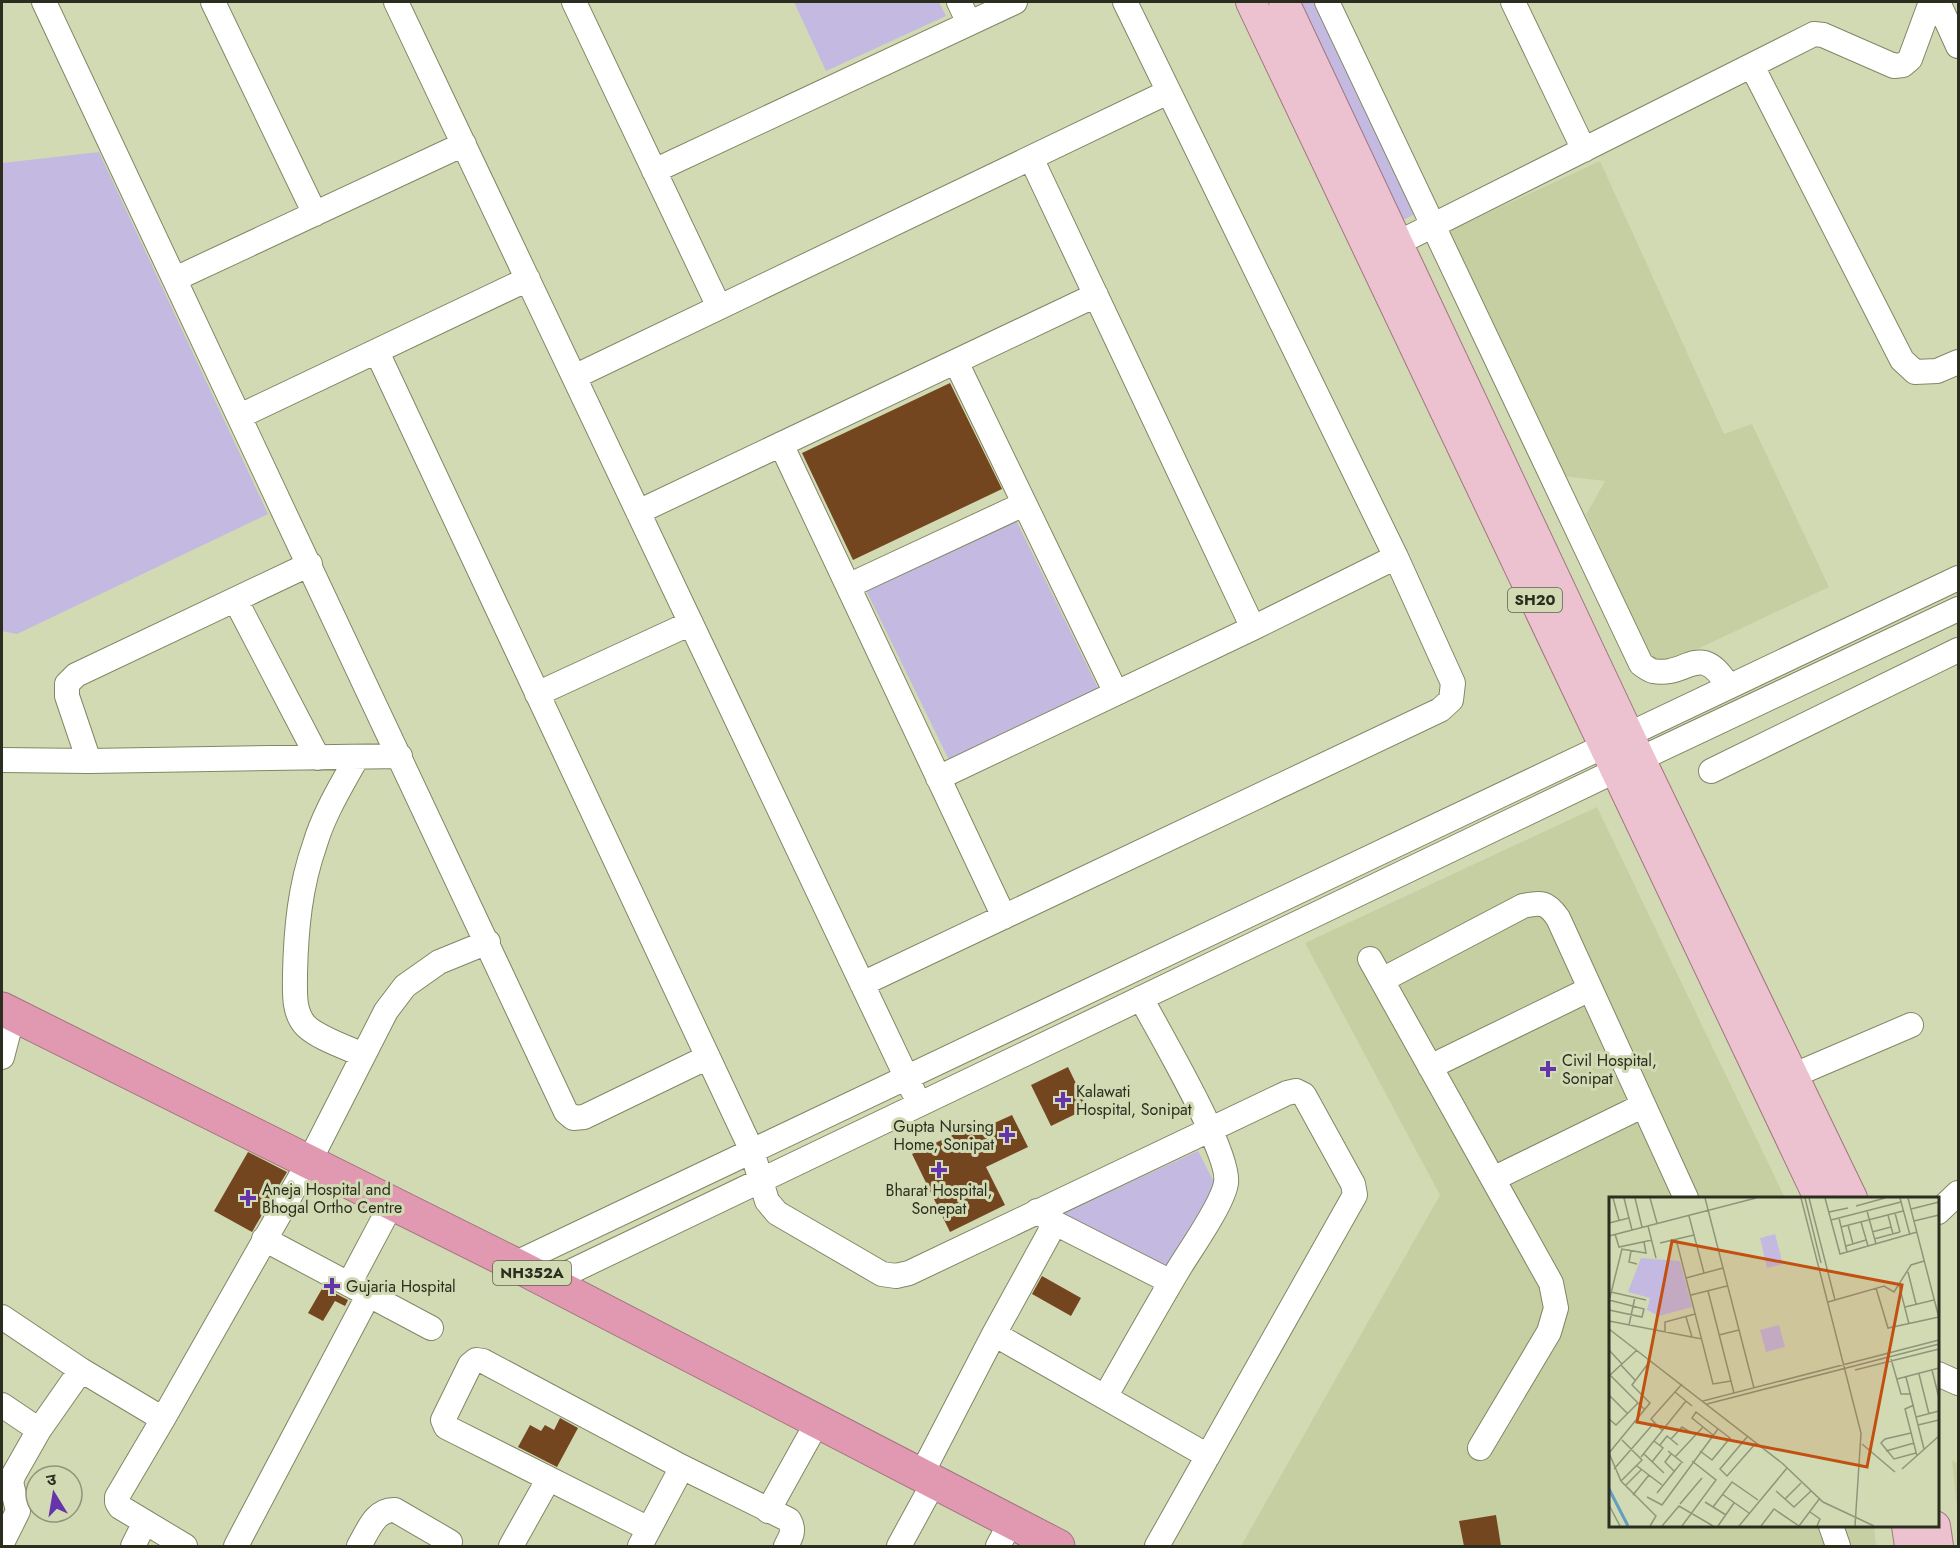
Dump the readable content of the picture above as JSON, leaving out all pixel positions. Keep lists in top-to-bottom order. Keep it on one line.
{"streets":{"highway":["NH352A"],"main road":["SH20"]},"places":{"health":["Civil Hospital, Sonipat","Kalawati Hospital, Sonipat","Gupta Nursing Home, Sonipat","Bharat Hospital, Sonepat","Aneja Hospital and Bhogal Ortho Centre","Gujaria Hospital"]},"north":"top"}
